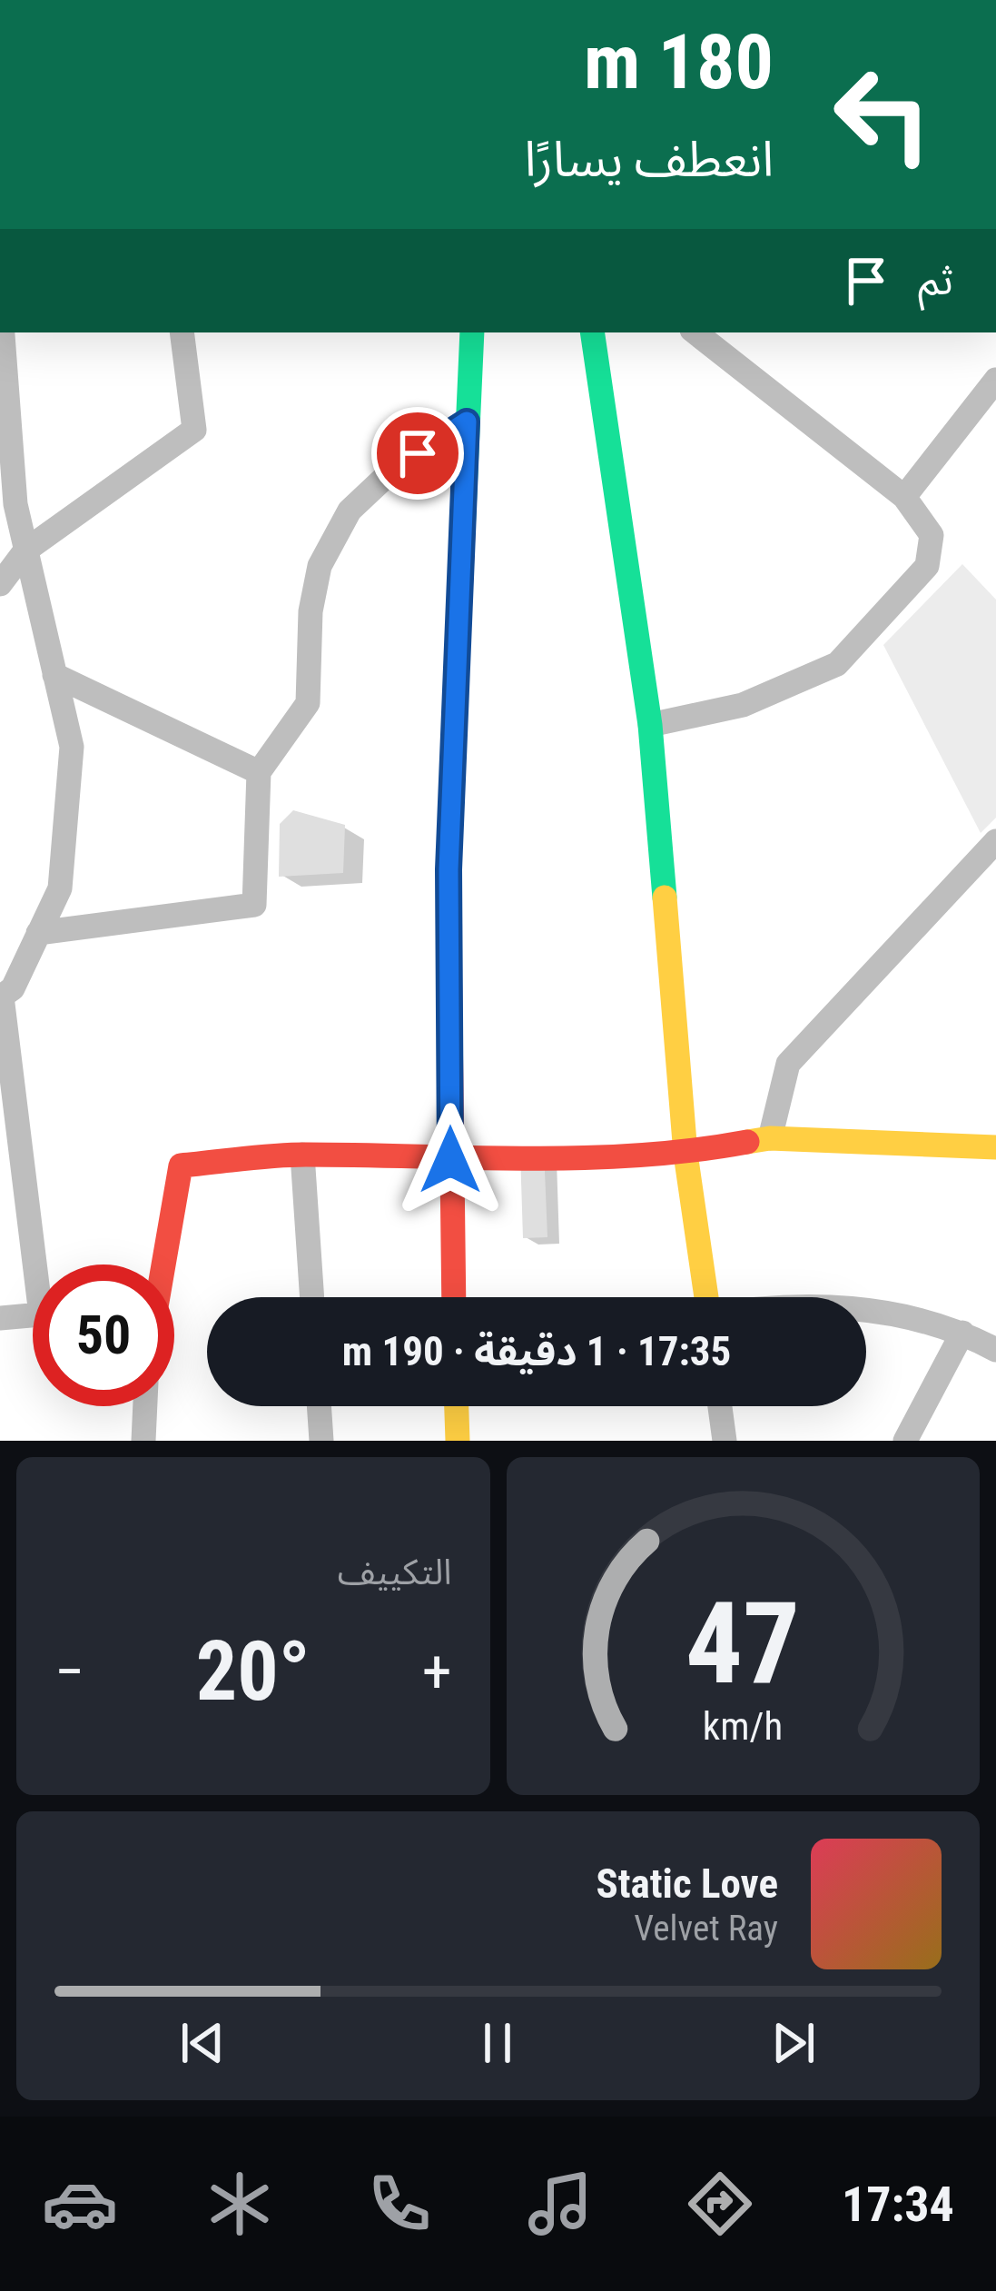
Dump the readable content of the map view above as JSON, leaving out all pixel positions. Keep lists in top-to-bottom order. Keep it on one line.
{"page":{"turn":["180 m","انعطف يسارًا"],"then":"ثم","limit":"50","trip":"17:35 · 1 دقيقة · 190 m","tile":"التكييف","heat":["−","20°","+"],"song":["Static Love","Velvet Ray"],"tabs":"17:34","gauge":["47","km/h"]}}
